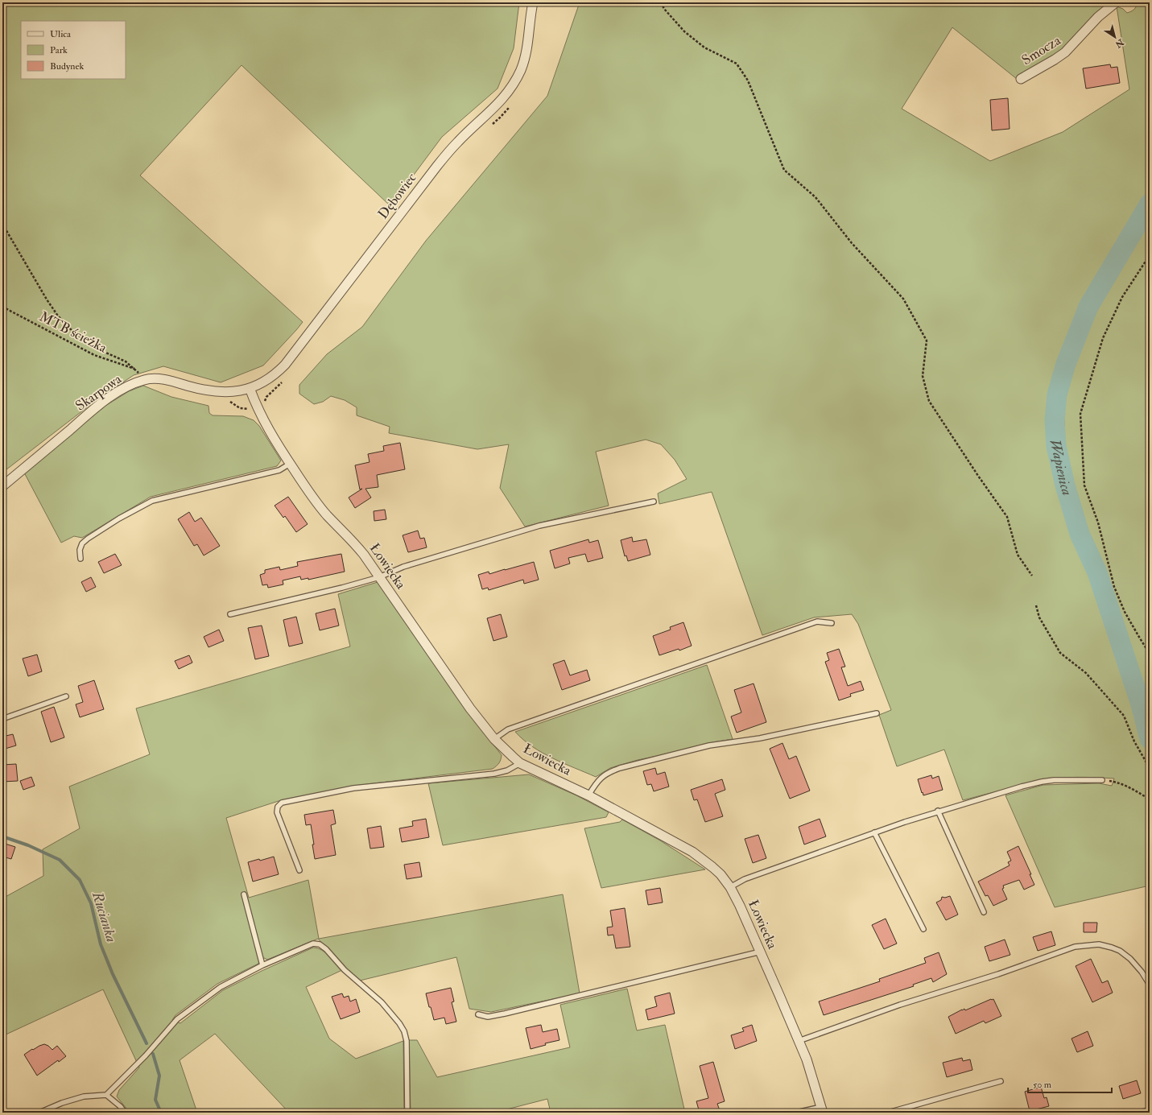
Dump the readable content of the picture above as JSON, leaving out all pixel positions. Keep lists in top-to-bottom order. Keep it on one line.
{"streets":{"street":["Smocza","Dębowiec","Skarpowa","Łowiecka"],"path":["MTB ścieżka"]},"crossings":[["Dębowiec","Skarpowa"],["Dębowiec","Łowiecka"],["Skarpowa","Łowiecka"]],"water":["Wapienica","Rucianka"],"legend":["Ulica","Park","Budynek"],"scale_bar":"50 m","north":"bottom right"}
